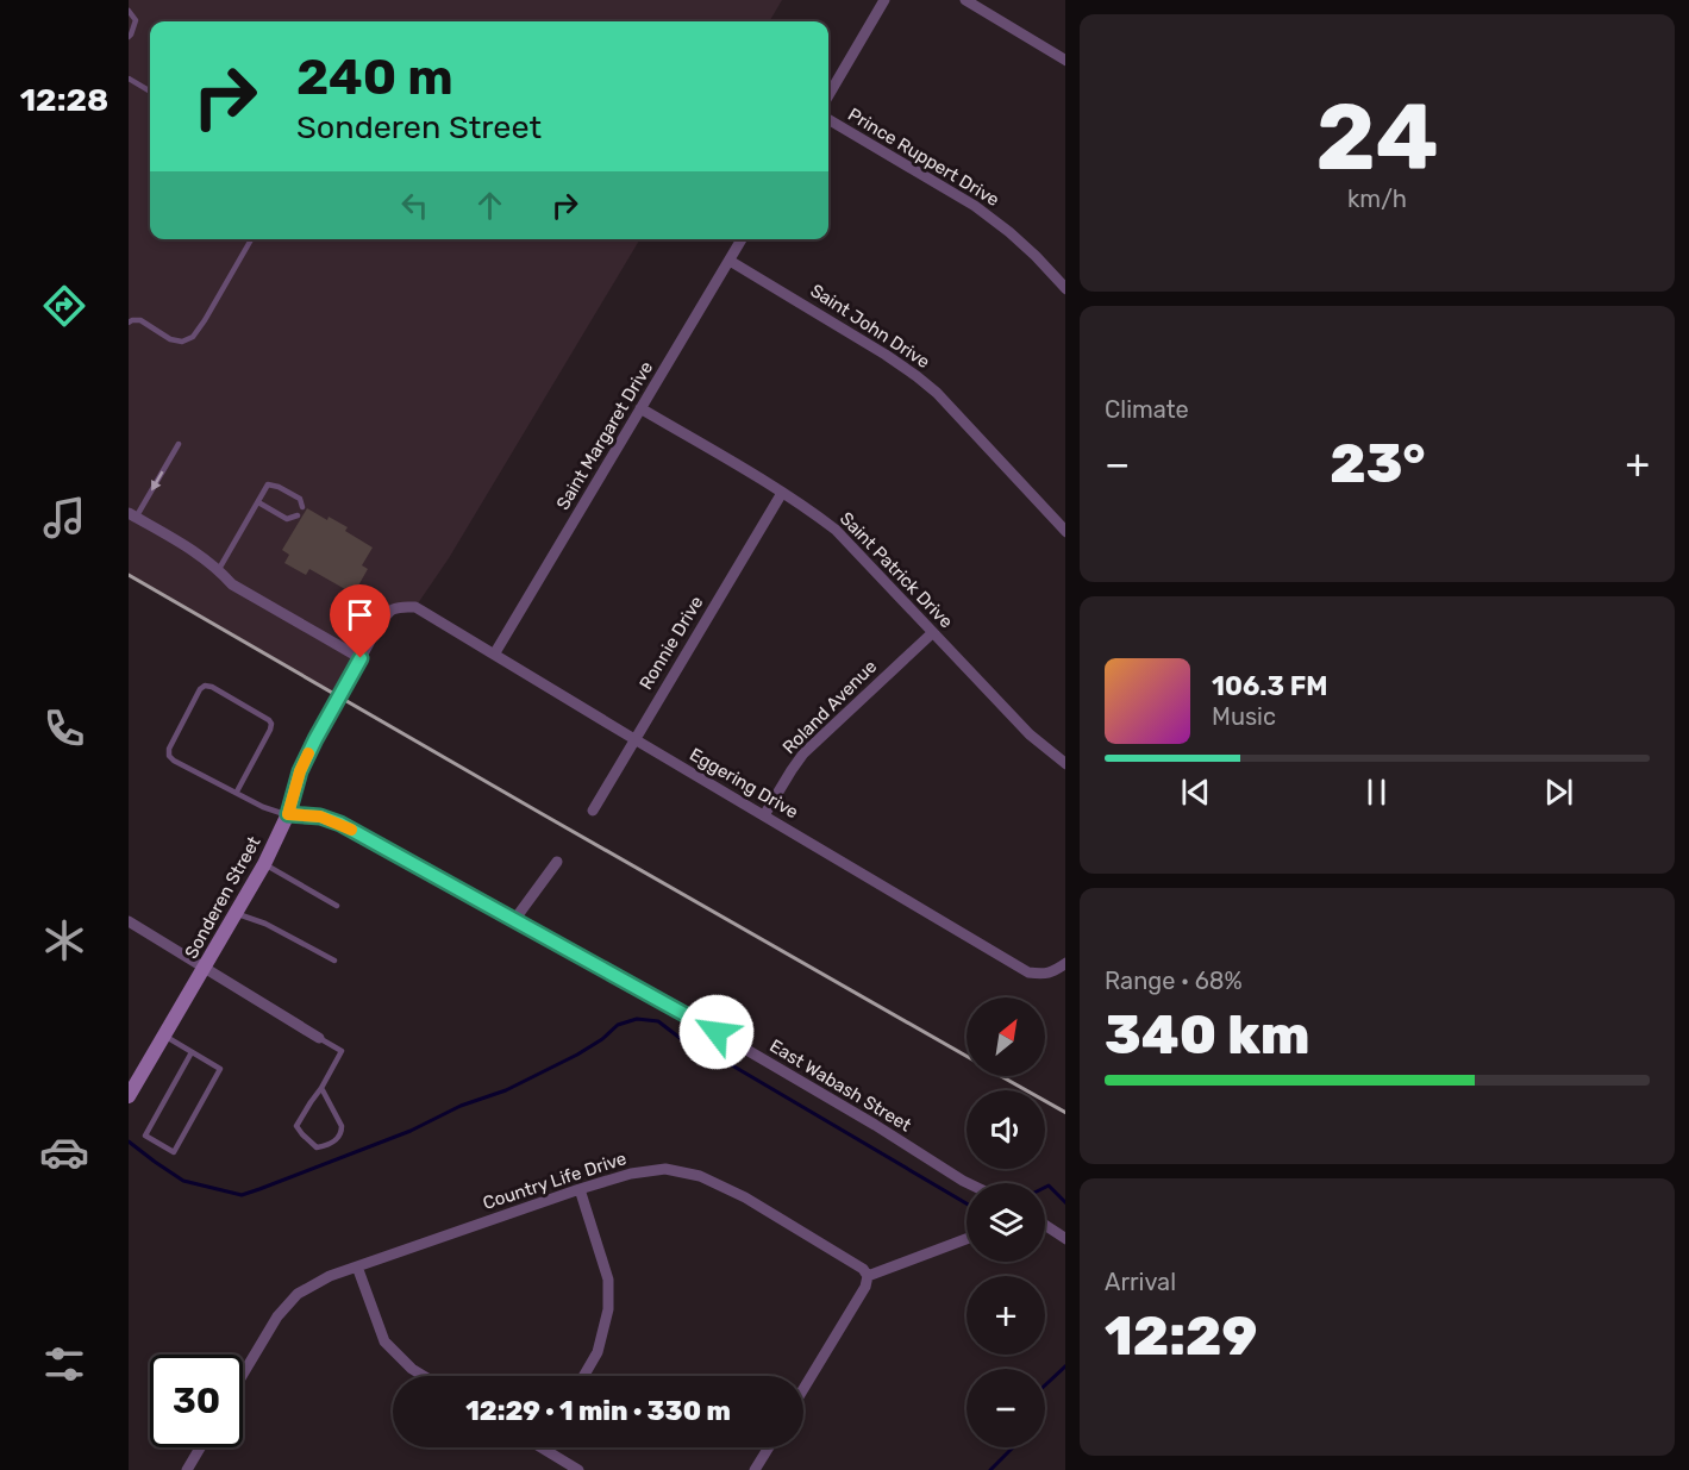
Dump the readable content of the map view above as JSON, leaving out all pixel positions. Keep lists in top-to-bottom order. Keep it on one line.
{"streets":{"street":["Prince Ruppert Drive","Saint John Drive","Saint Margaret Drive","Saint Patrick Drive","Ronnie Drive","Roland Avenue","Eggering Drive","Sonderen Street","East Wabash Street","Country Life Drive"]},"crossings":[["Saint John Drive","Saint Margaret Drive"],["Saint Margaret Drive","Saint Patrick Drive"],["Saint Margaret Drive","Eggering Drive"],["Saint Patrick Drive","Ronnie Drive"],["Saint Patrick Drive","Roland Avenue"],["Ronnie Drive","Eggering Drive"],["Roland Avenue","Eggering Drive"],["Eggering Drive","Sonderen Street"],["Sonderen Street","East Wabash Street"]],"north":"top right","page":{"tabs":"12:28","tile":[["24","km/h"],"Climate",["Range · 68%","340 km"],["Arrival","12:29"]],"turn":["240 m","Sonderen Street"],"heat":["−","23°","+"],"song":["106.3 FM","Music"],"map_buttons":["+","−"],"limit":"30","trip":"12:29 · 1 min · 330 m"}}
